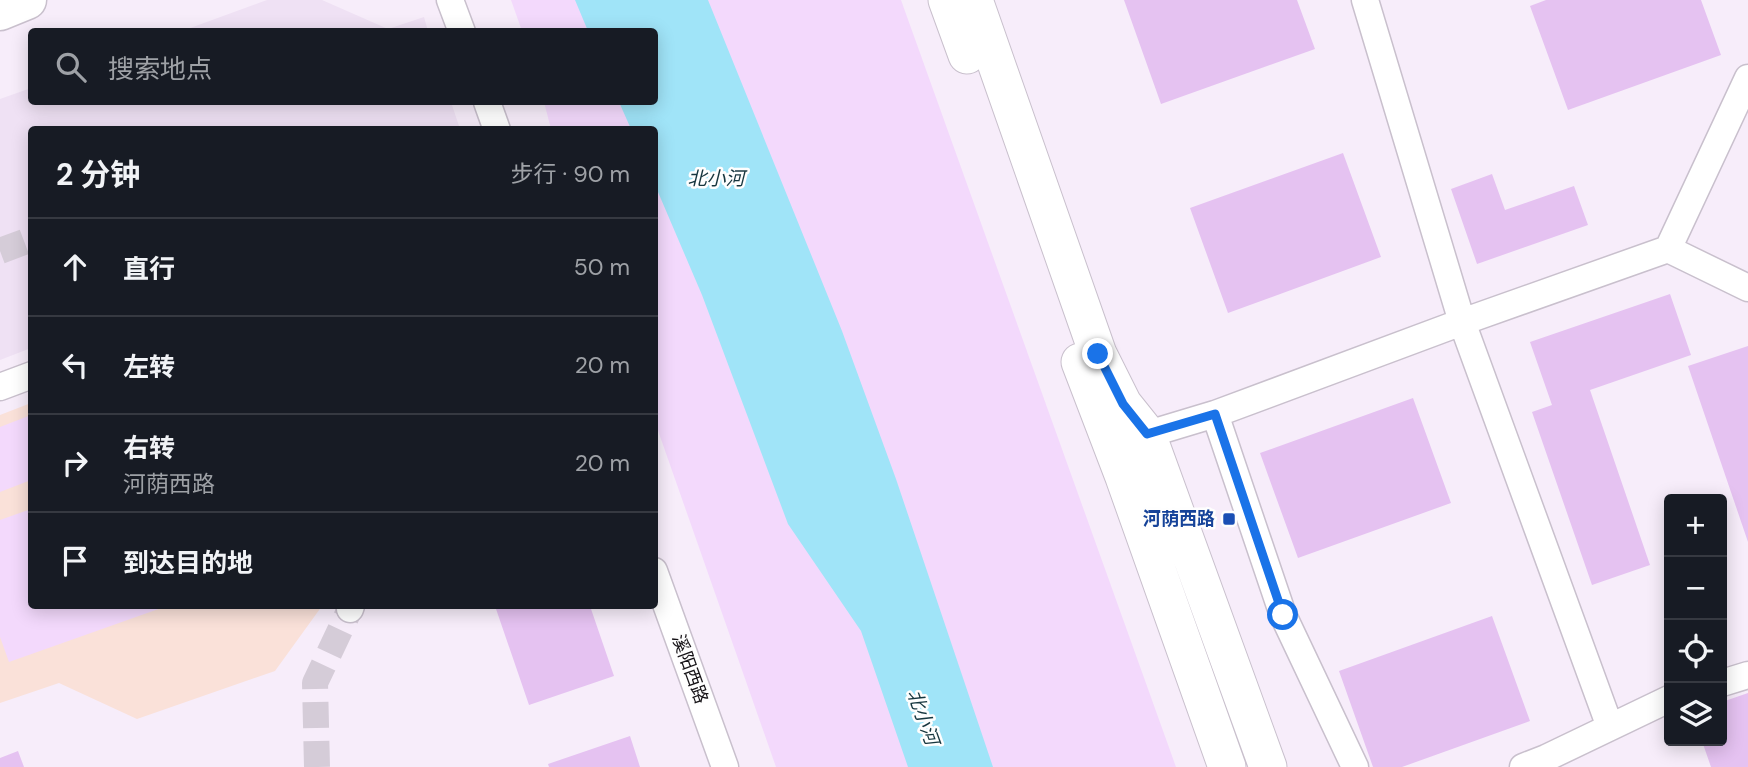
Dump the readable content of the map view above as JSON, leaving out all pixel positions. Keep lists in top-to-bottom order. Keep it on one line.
{"streets":{"street":["溪阳西路"]},"water":["北小河"],"places":{"transit":["河荫西路"]},"page":{"search":"搜索地点","heading":["2 分钟","步行 · 90 m"],"list":[["直行","50 m"],["左转","20 m"],["右转","河荫西路","20 m"],"到达目的地"],"map_buttons":["+","−"]}}
